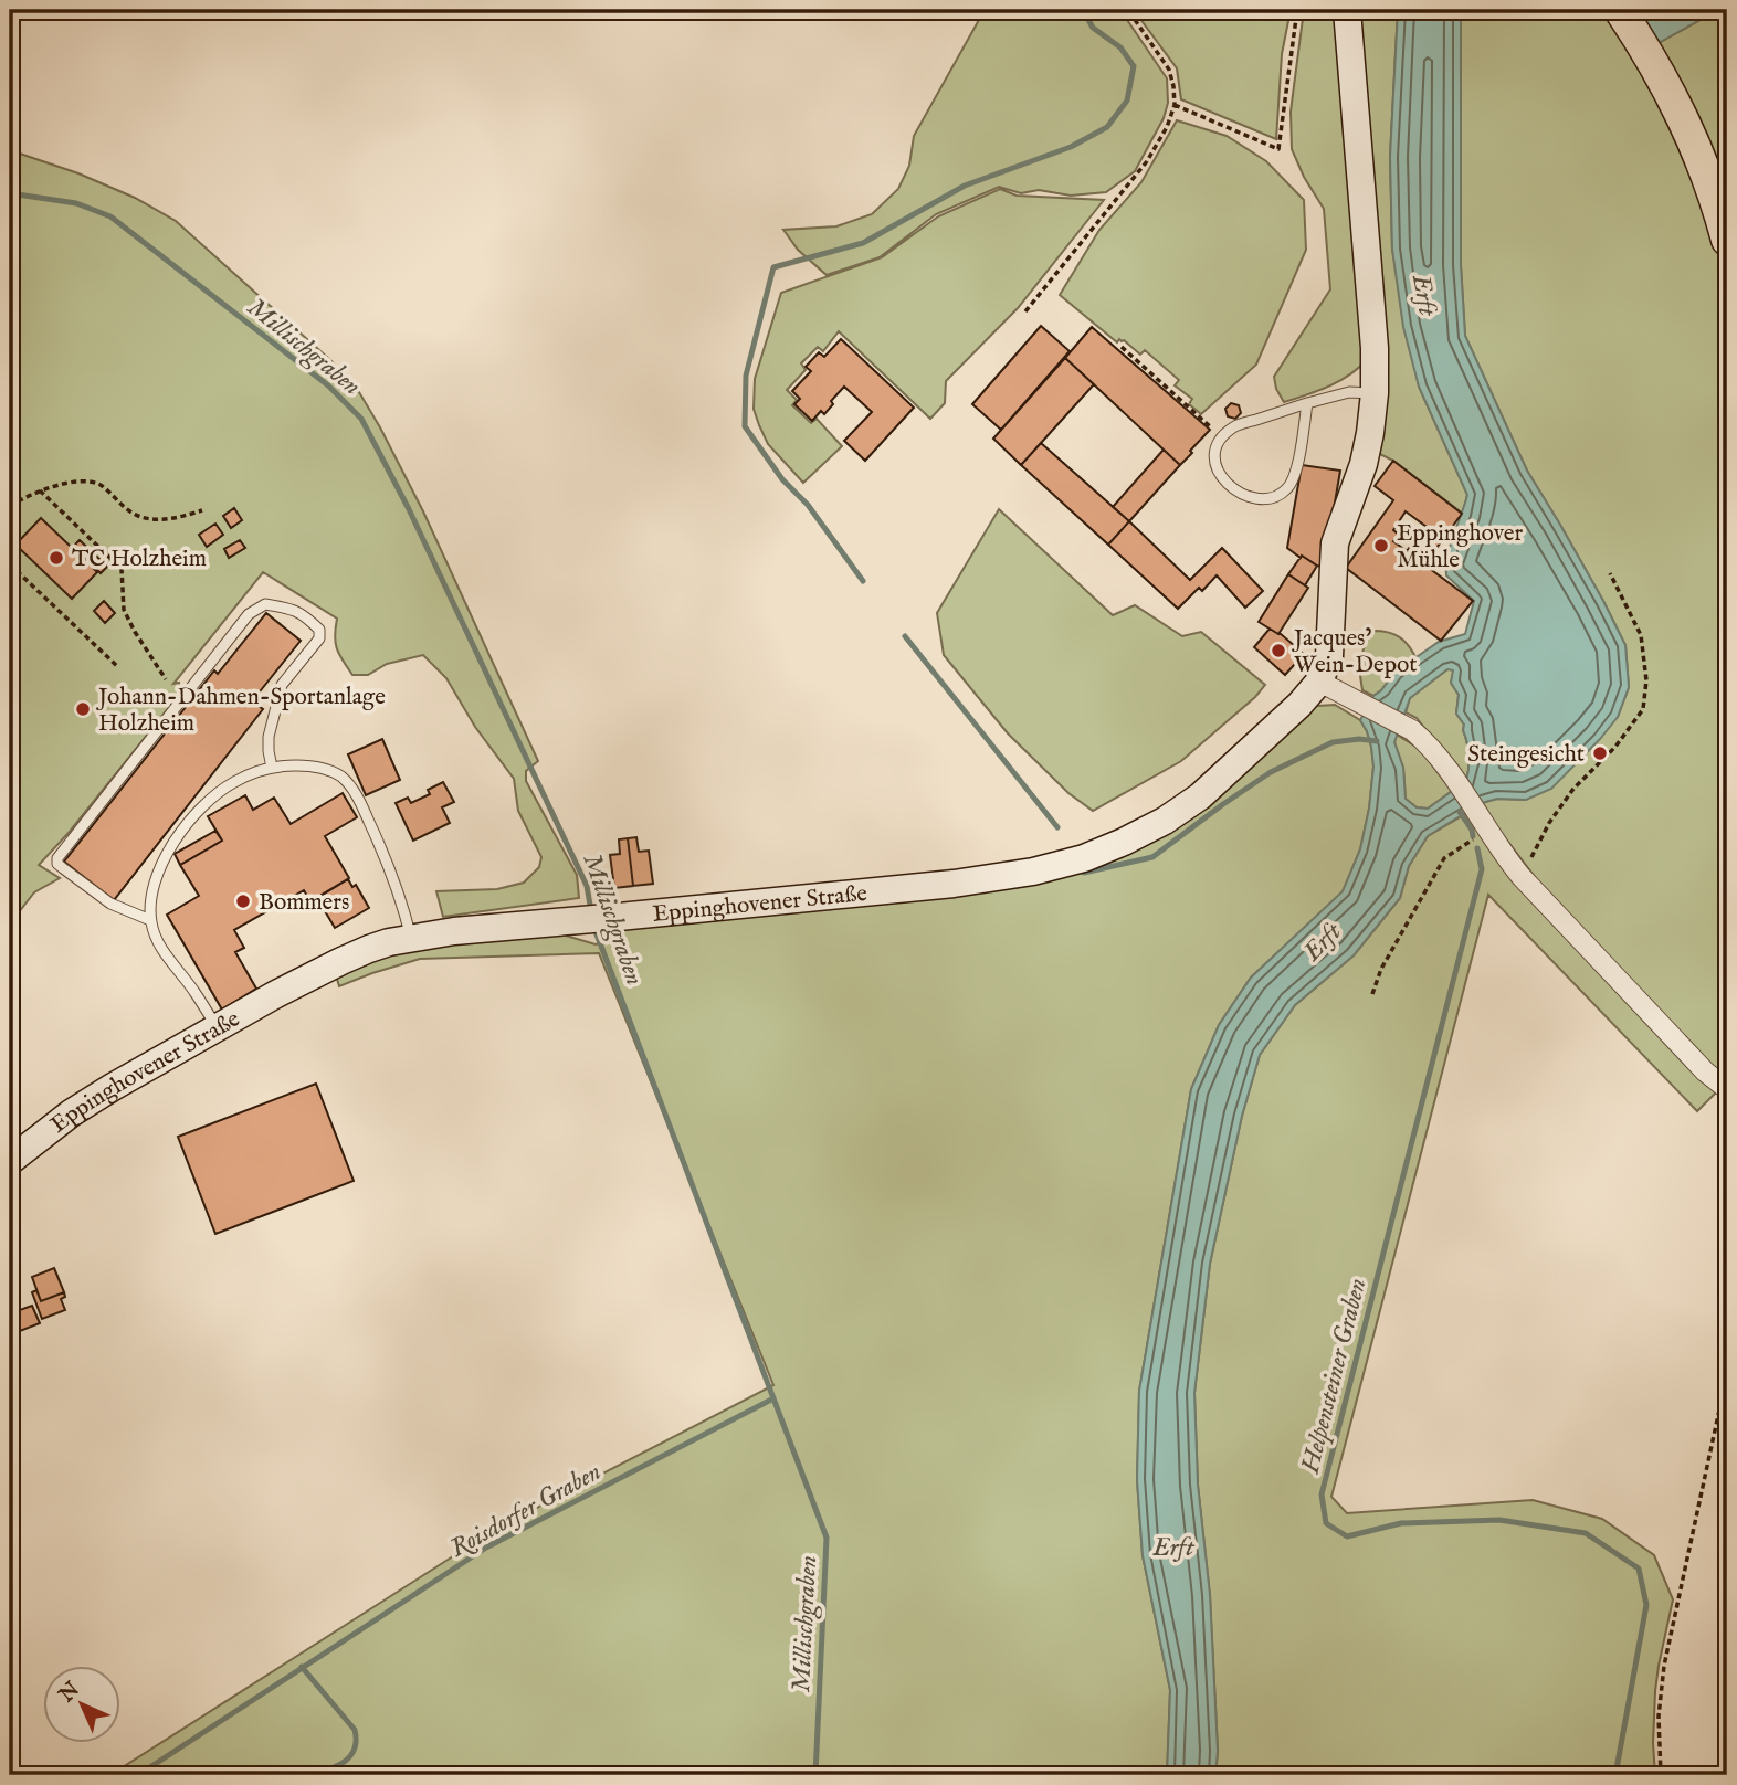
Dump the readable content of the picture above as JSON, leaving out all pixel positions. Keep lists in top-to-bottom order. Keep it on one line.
{"streets":{"main road":["Eppinghovener Straße"]},"water":["Erft","Millischgraben","Helpensteiner Graben","Roisdorfer Graben"],"places":["Eppinghover Mühle","TC Holzheim","Jacques’ Wein-Depot","Johann-Dahmen-Sportanlage Holzheim","Steingesicht","Bommers"],"north":"top left"}
